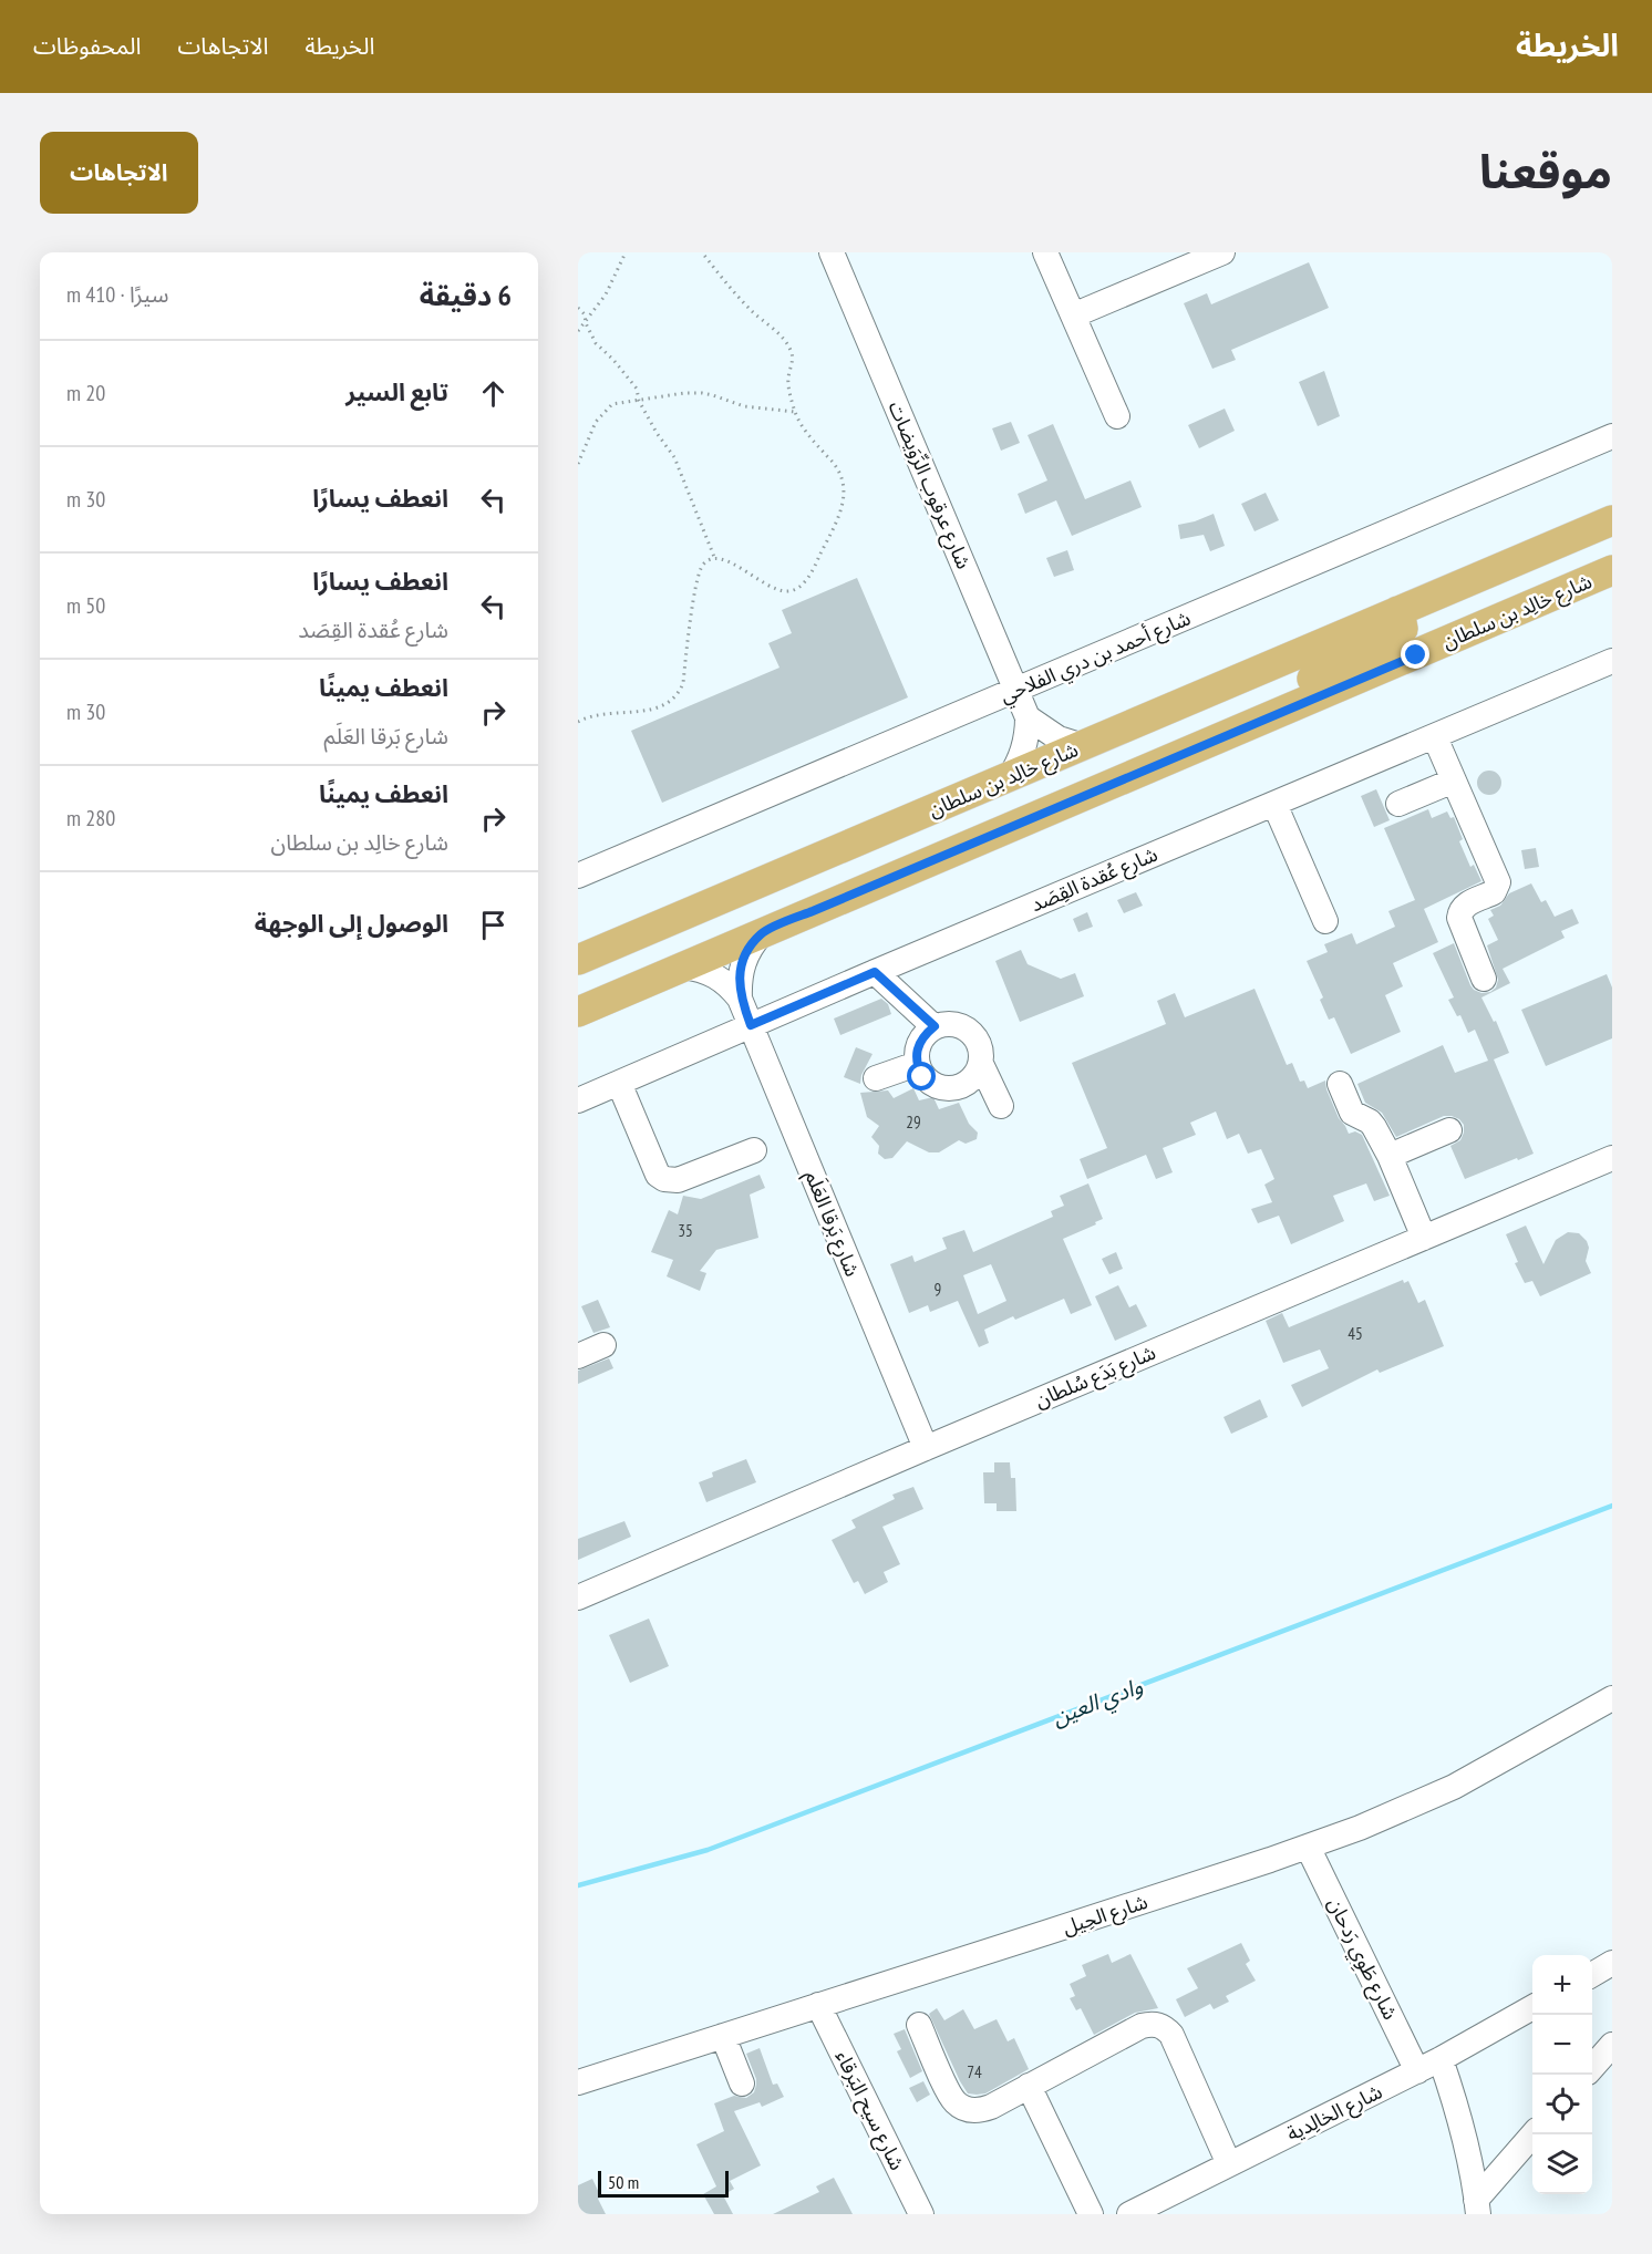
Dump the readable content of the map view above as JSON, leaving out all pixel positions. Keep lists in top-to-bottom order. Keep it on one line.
{"streets":{"main road":["شارع خالِد بن سلطان"],"street":["شارع عرقوب الرِّوَيضات","شارع أحمد بن دري الفلاحي","شارع عُقدة القِصَد","شارع بَرقا العَلَم","شارع بَدَع سُلطان","شارع الحِيل","شارع طَوِي رَدحان","شارع سيح البَرقاء","شارع الخالِدية"]},"crossings":[["شارع عرقوب الرِّوَيضات","شارع أحمد بن دري الفلاحي"],["شارع خالِد بن سلطان","شارع بَرقا العَلَم"],["شارع عُقدة القِصَد","شارع بَرقا العَلَم"],["شارع بَرقا العَلَم","شارع بَدَع سُلطان"],["شارع الحِيل","شارع طَوِي رَدحان"],["شارع الحِيل","شارع سيح البَرقاء"],["شارع طَوِي رَدحان","شارع الخالِدية"]],"water":["وادي العين"],"house_numbers":["29","35","9","45","74"],"scale_bar":"50 m","page":{"header":"الخريطة","nav":["الخريطة","الاتجاهات","المحفوظات"],"title":"موقعنا","buttons":"الاتجاهات","heading":["6 دقيقة","سيرًا · 410 m"],"list":[["تابع السير","20 m"],["انعطف يسارًا","30 m"],["انعطف يسارًا","شارع عُقدة القِصَد","50 m"],["انعطف يمينًا","شارع بَرقا العَلَم","30 m"],["انعطف يمينًا","شارع خالِد بن سلطان","280 m"],"الوصول إلى الوجهة"],"map_buttons":["+","−"],"scale":"50 m"}}
